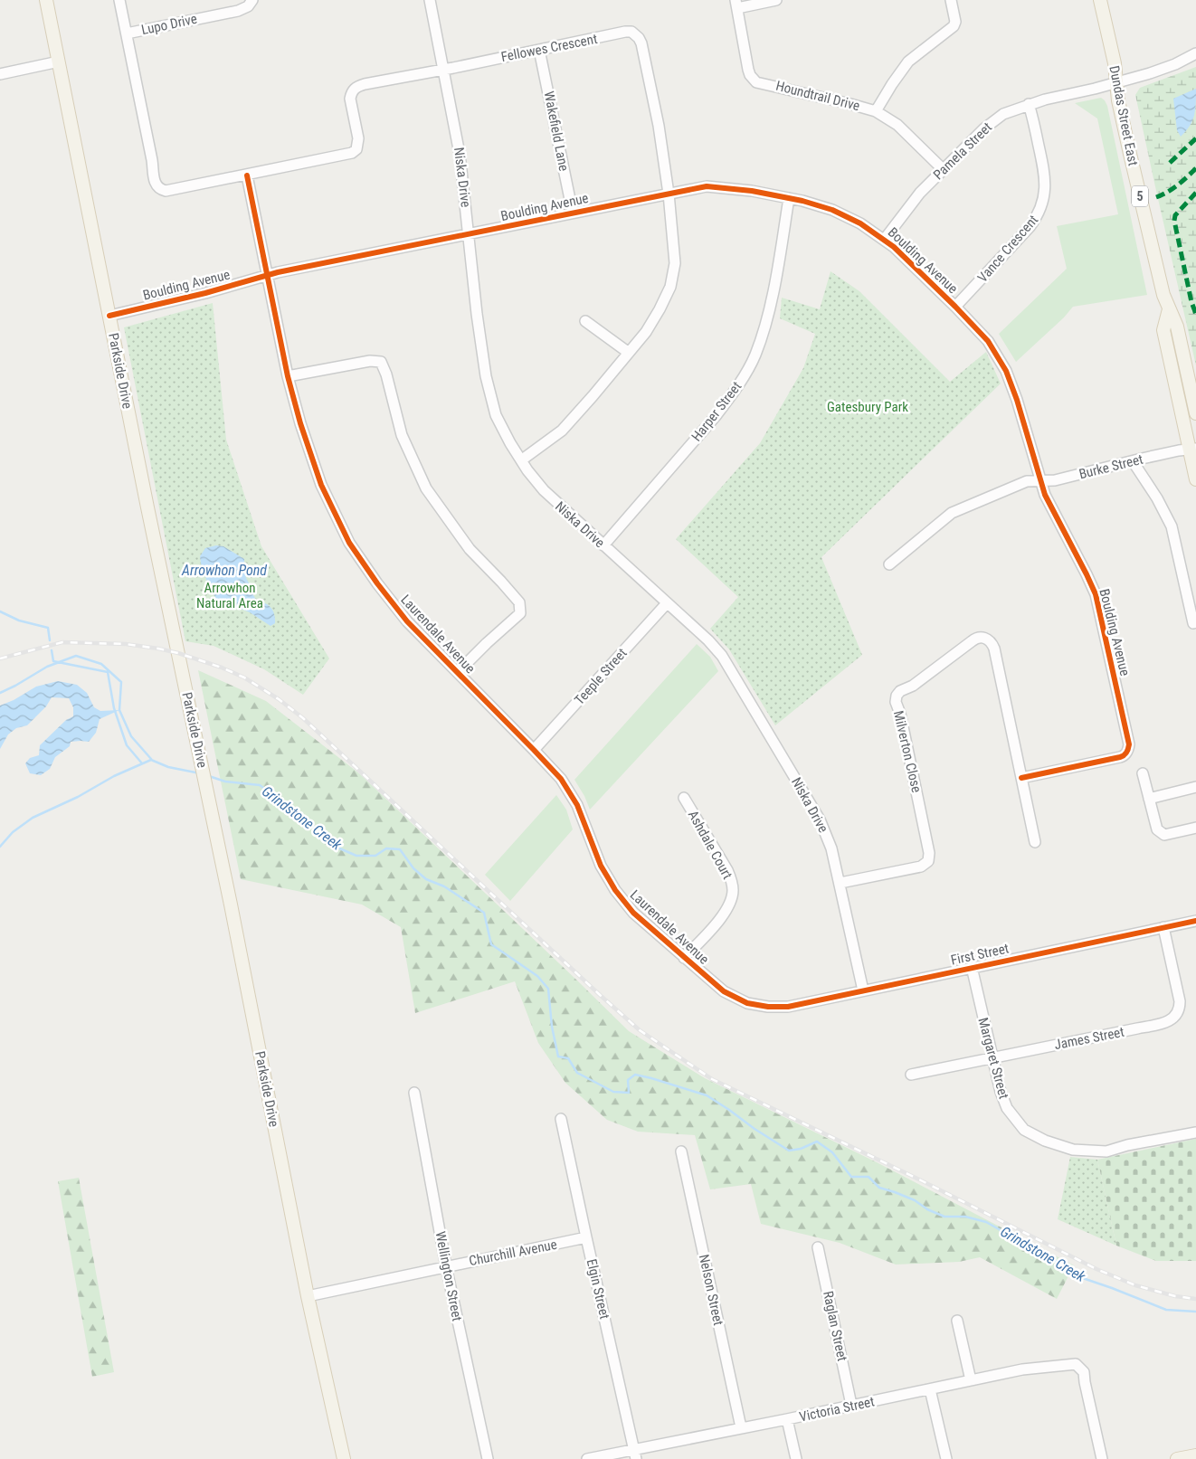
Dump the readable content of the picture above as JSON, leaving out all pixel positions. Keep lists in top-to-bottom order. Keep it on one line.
{"streets":{"main road":["Dundas Street East","5","Parkside Drive"],"street":["Lupo Drive","Fellowes Crescent","Houndtrail Drive","Wakefield Lane","Pamela Street","Niska Drive","Boulding Avenue","Vance Crescent","Harper Street","Burke Street","Laurendale Avenue","Teeple Street","Milverton Close","Ashdale Court","First Street","James Street","Margaret Street","Churchill Avenue","Wellington Street","Elgin Street","Nelson Street","Raglan Street","Victoria Street"]},"crossings":[["Lupo Drive","Fellowes Crescent"],["Fellowes Crescent","Wakefield Lane"],["Fellowes Crescent","Niska Drive"],["Fellowes Crescent","Boulding Avenue"],["Fellowes Crescent","Laurendale Avenue"],["Houndtrail Drive","Pamela Street"],["Dundas Street East","Pamela Street"],["Wakefield Lane","Boulding Avenue"],["Pamela Street","Boulding Avenue"],["Pamela Street","Vance Crescent"],["Niska Drive","Boulding Avenue"],["Niska Drive","Harper Street"],["Niska Drive","Teeple Street"],["Niska Drive","Milverton Close"],["Niska Drive","First Street"],["Boulding Avenue","Vance Crescent"],["Boulding Avenue","Parkside Drive"],["Boulding Avenue","Harper Street"],["Boulding Avenue","Burke Street"],["Boulding Avenue","Laurendale Avenue"],["Boulding Avenue","Milverton Close"],["Parkside Drive","Churchill Avenue"],["Laurendale Avenue","Teeple Street"],["Laurendale Avenue","Ashdale Court"],["Laurendale Avenue","First Street"],["First Street","James Street"],["First Street","Margaret Street"],["James Street","Margaret Street"],["Churchill Avenue","Wellington Street"],["Churchill Avenue","Elgin Street"],["Elgin Street","Victoria Street"],["Nelson Street","Victoria Street"],["Raglan Street","Victoria Street"]],"water":["Arrowhon Pond","Grindstone Creek"],"parks":["Gatesbury Park","Arrowhon Natural Area"]}
